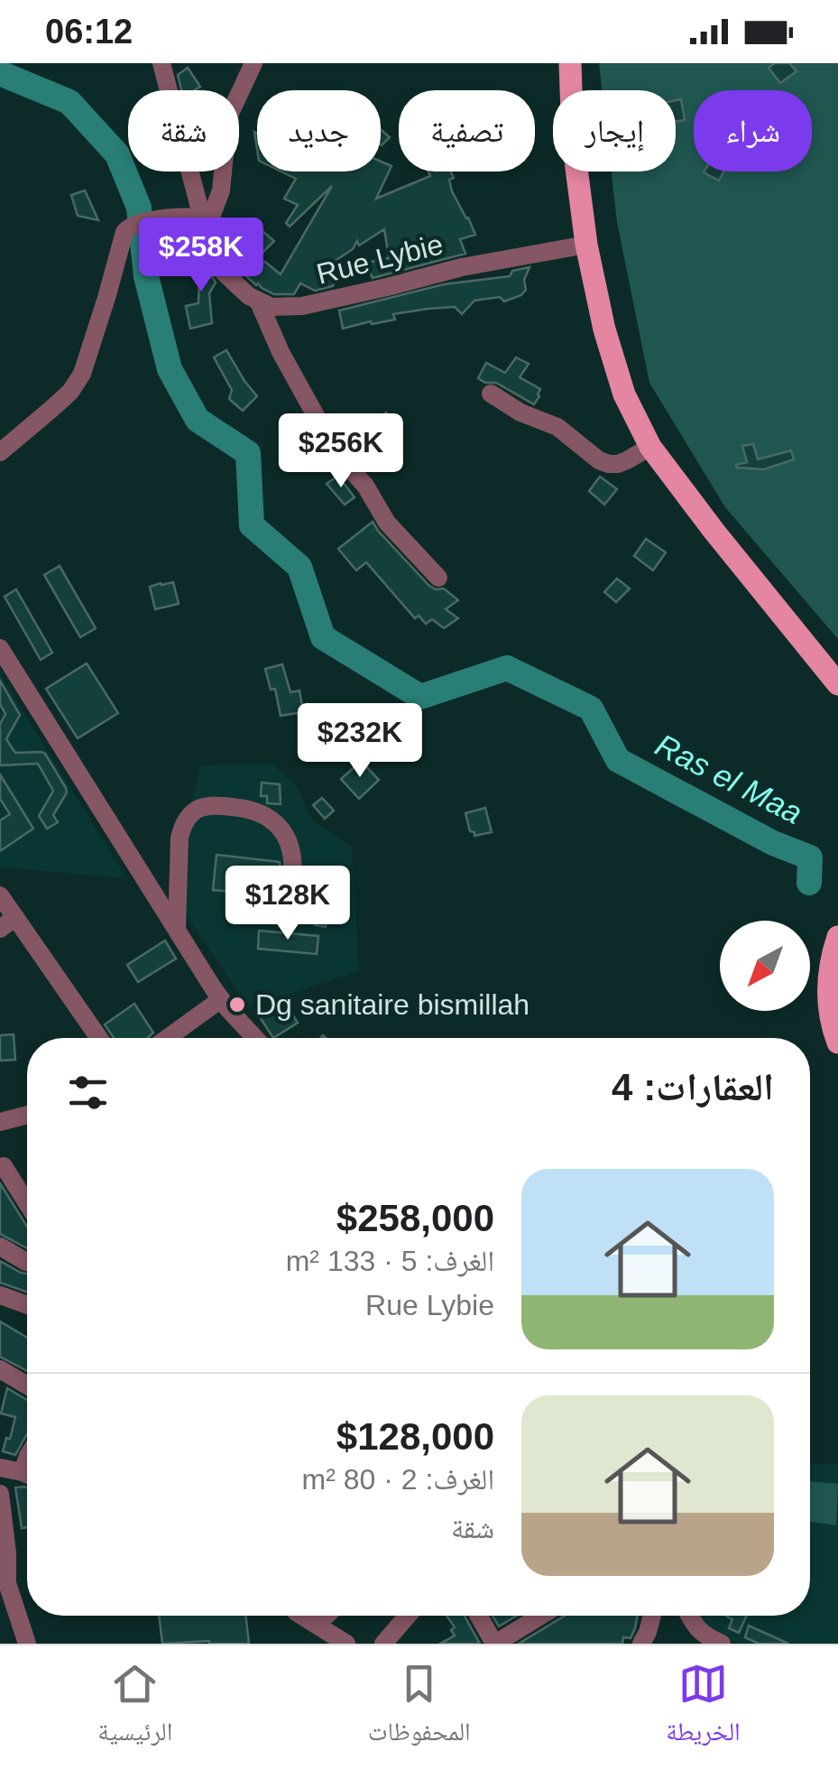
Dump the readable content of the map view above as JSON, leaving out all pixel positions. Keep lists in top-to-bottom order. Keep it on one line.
{"streets":{"street":["Rue Lybie"]},"water":["Ras el Maa"],"places":["Dg sanitaire bismillah"],"north":"bottom left","page":{"status":"06:12","chip":["شراء","إيجار","تصفية","جديد","شقة"],"price":["$258K","$256K","$232K","$128K"],"heading":"العقارات: 4","list":[{"name":"$258,000","note":"الغرف: 5 · 133 m² · Rue Lybie"},{"name":"$128,000","note":"الغرف: 2 · 80 m² · شقة"}],"tabs":["الخريطة","المحفوظات","الرئيسية"]}}
